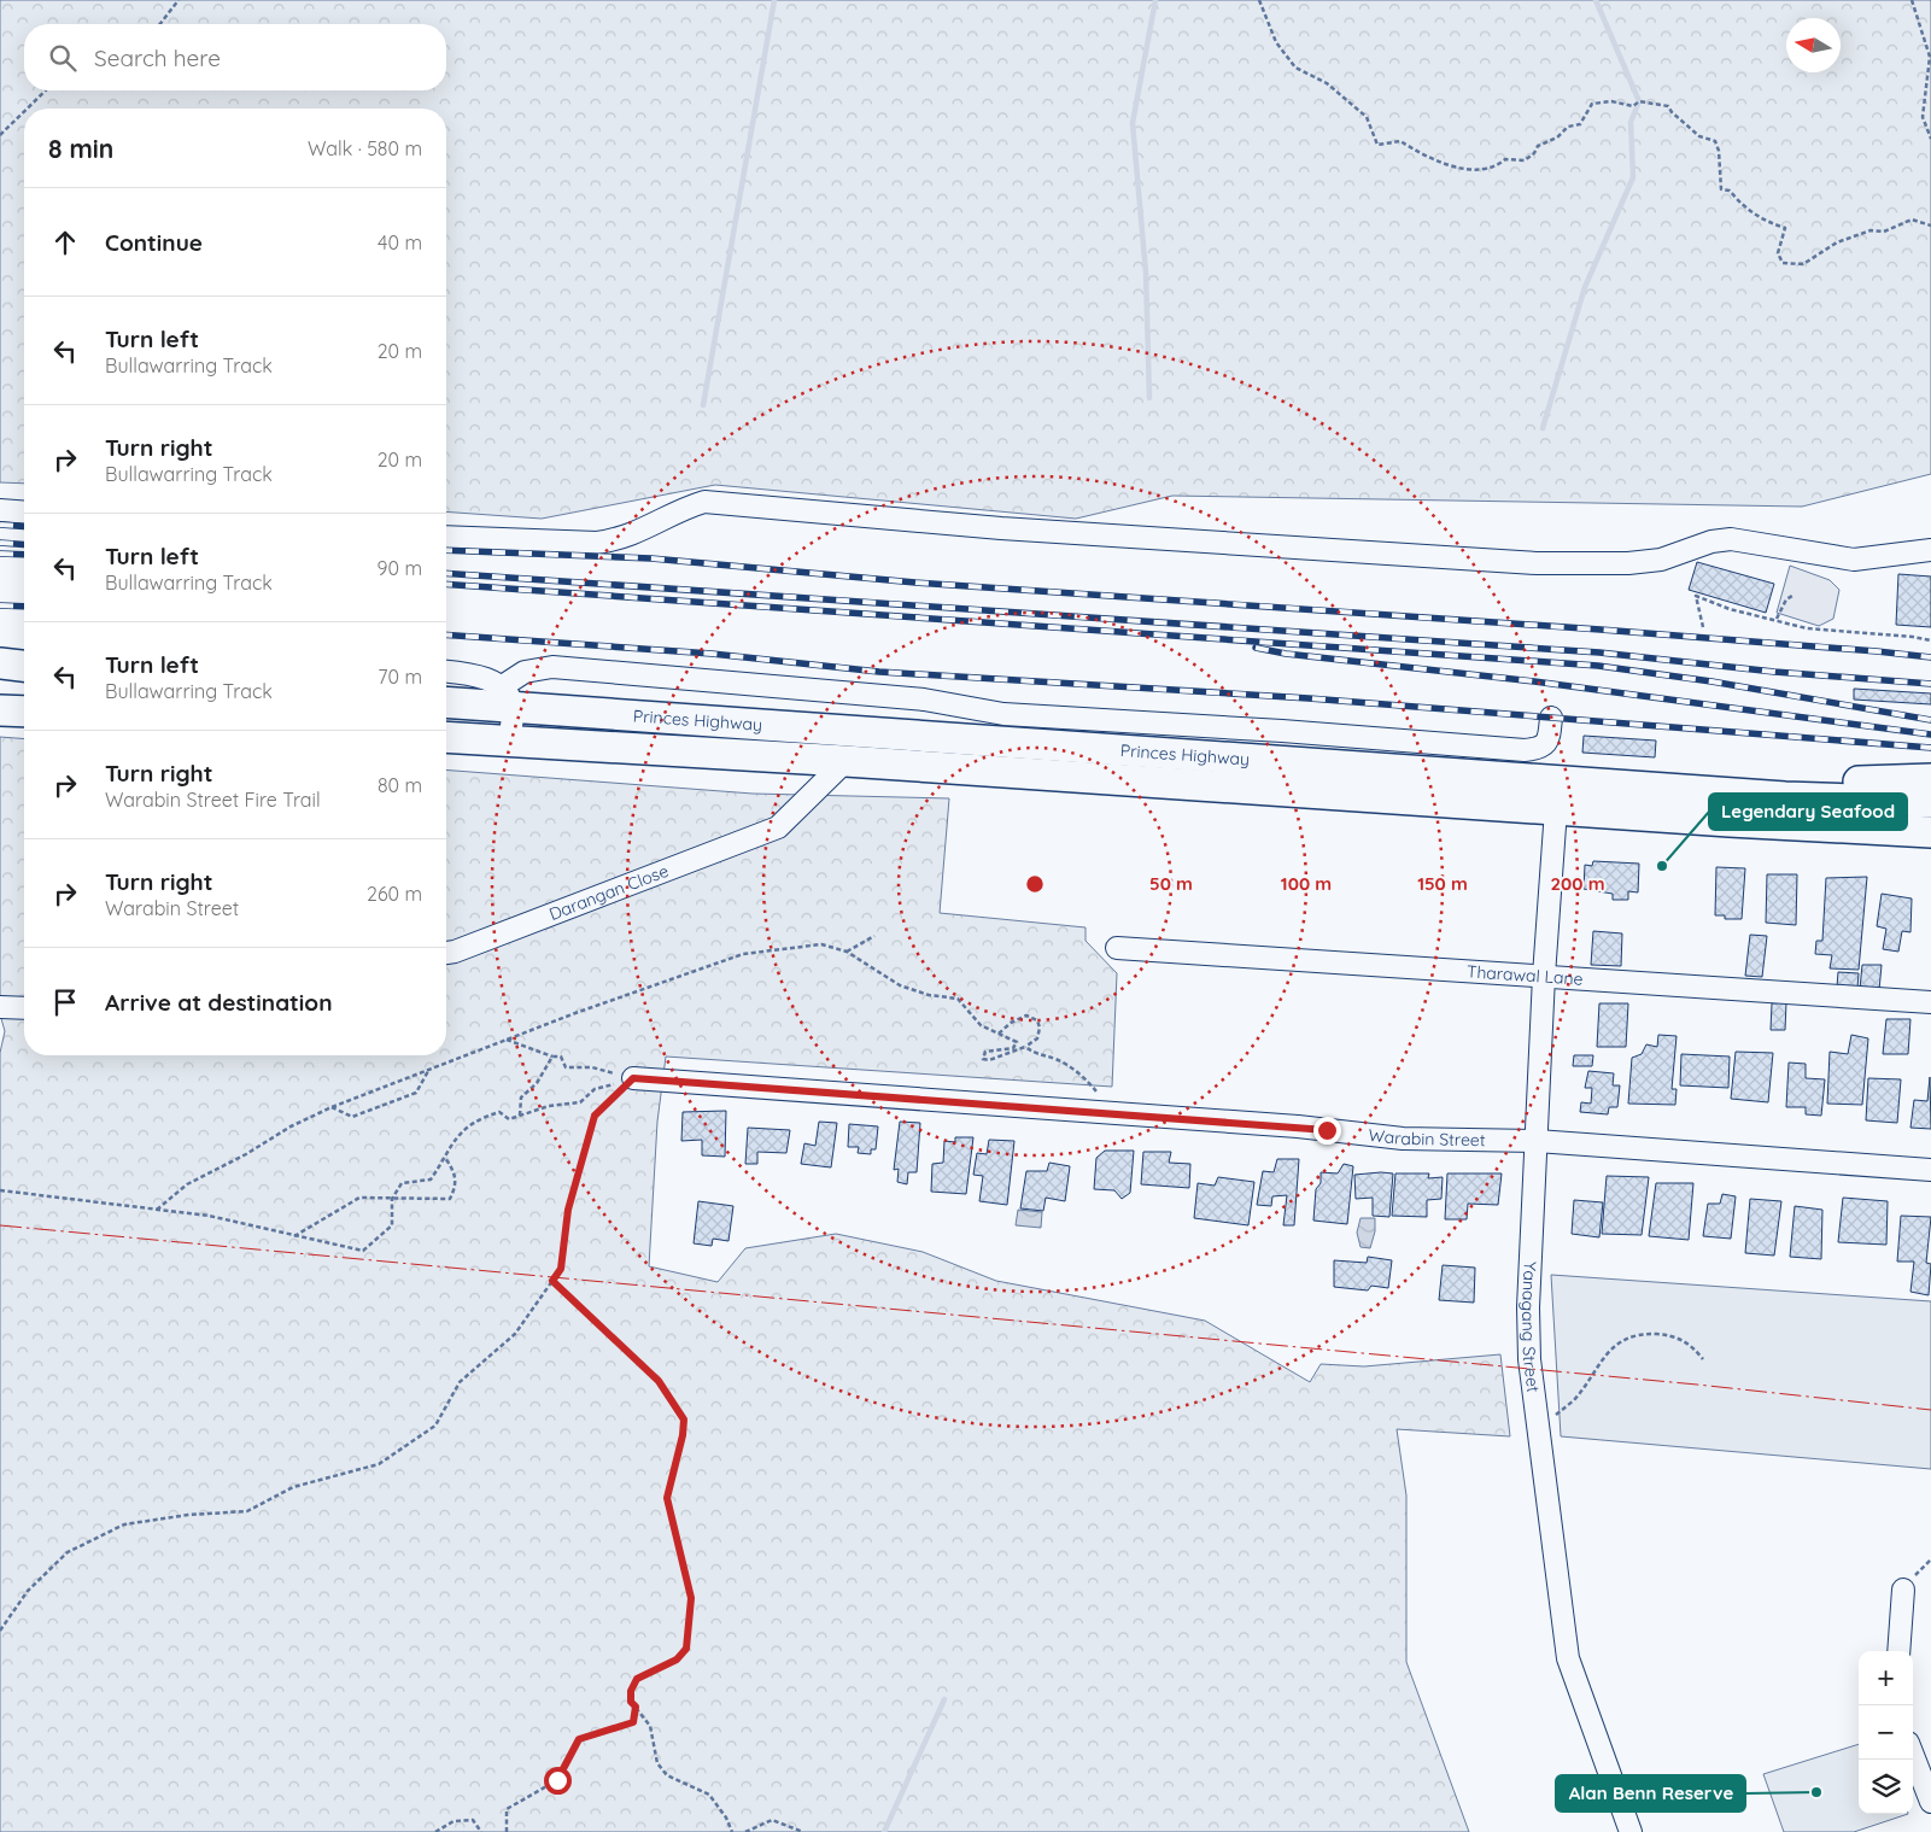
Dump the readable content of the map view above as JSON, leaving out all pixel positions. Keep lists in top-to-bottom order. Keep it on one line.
{"streets":{"highway":["Princes Highway"],"street":["Darangan Close","Tharawal Lane","Warabin Street","Yanagang Street"]},"crossings":[["Princes Highway","Darangan Close"],["Princes Highway","Yanagang Street"],["Tharawal Lane","Yanagang Street"],["Warabin Street","Yanagang Street"]],"places":["Legendary Seafood","Alan Benn Reserve"],"north":"left","page":{"search":"Search here","heading":["8 min","Walk · 580 m"],"list":[["Continue","40 m"],["Turn left","Bullawarring Track","20 m"],["Turn right","Bullawarring Track","20 m"],["Turn left","Bullawarring Track","90 m"],["Turn left","Bullawarring Track","70 m"],["Turn right","Warabin Street Fire Trail","80 m"],["Turn right","Warabin Street","260 m"],"Arrive at destination"],"map_buttons":["+","−"]},"rings":["50 m","100 m","150 m","200 m"]}
